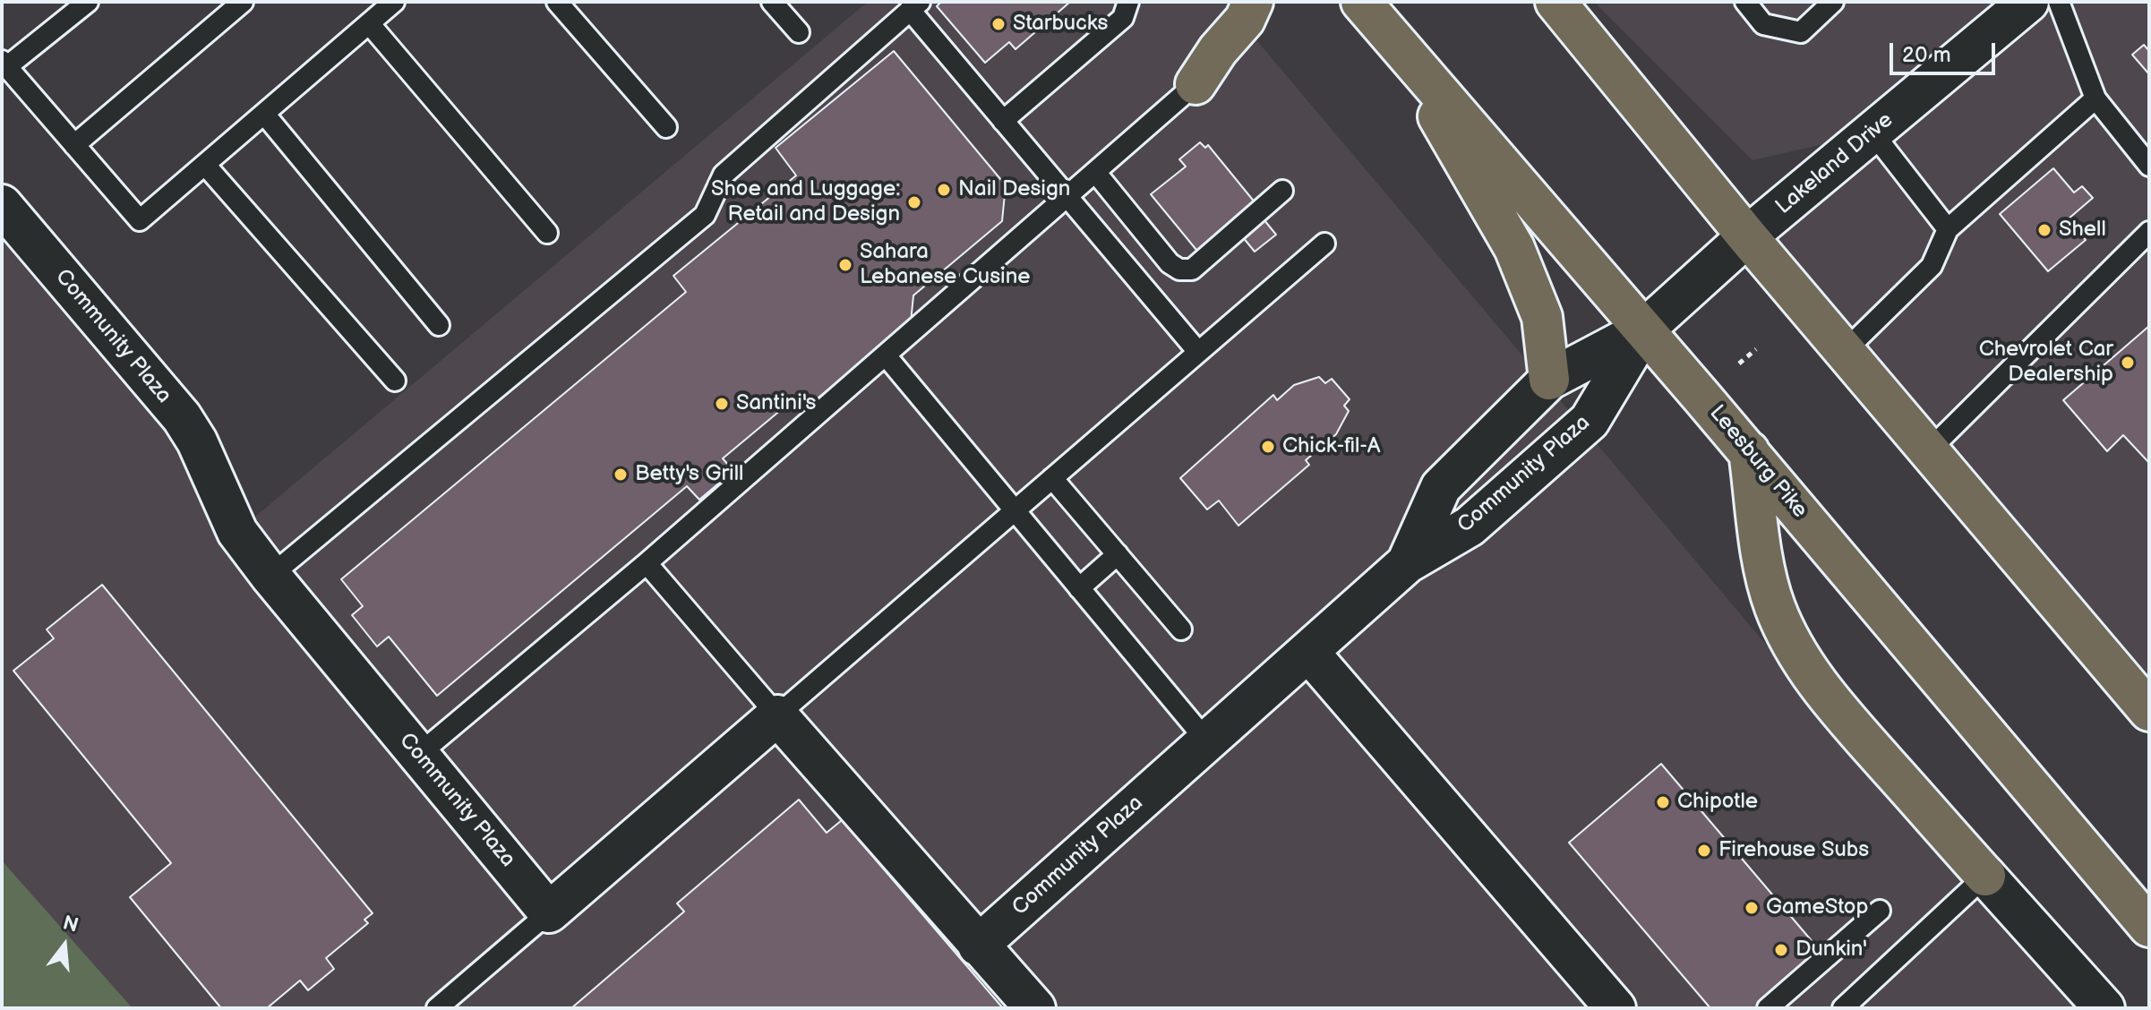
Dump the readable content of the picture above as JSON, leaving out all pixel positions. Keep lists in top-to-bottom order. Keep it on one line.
{"streets":{"highway":["Leesburg Pike"],"street":["Lakeland Drive","Community Plaza"]},"crossings":[["Lakeland Drive","Community Plaza"],["Lakeland Drive","Leesburg Pike"],["Community Plaza","Leesburg Pike"]],"places":["Starbucks","Nail Design","Shoe and Luggage: Retail and Design","Shell","Sahara Lebanese Cusine","Chevrolet Car Dealership","Santini's","Chick-fil-A","Betty's Grill","Chipotle","Firehouse Subs","GameStop","Dunkin'"],"scale_bar":"20 m","north":"top"}
